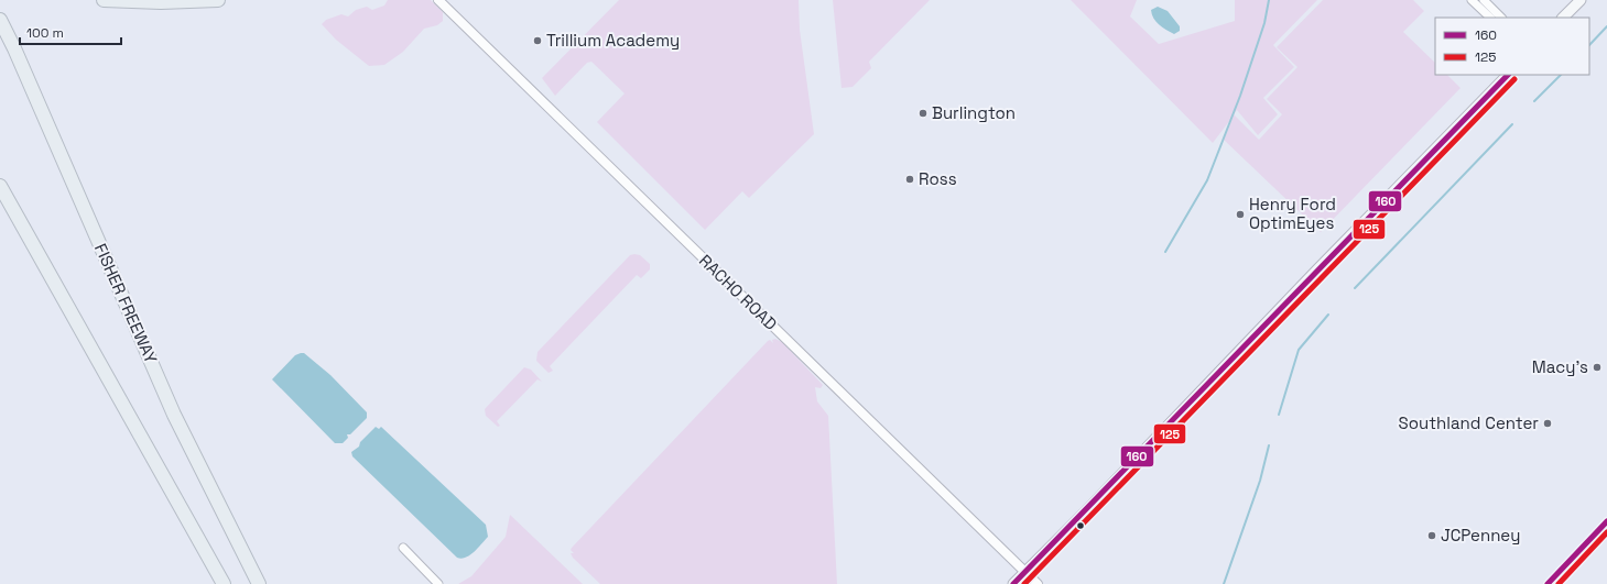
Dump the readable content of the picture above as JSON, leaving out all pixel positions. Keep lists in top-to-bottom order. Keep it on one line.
{"streets":{"highway":["FISHER FREEWAY"],"street":["RACHO ROAD"]},"places":["Trillium Academy","Burlington","Ross","Henry Ford OptimEyes","Macy's","Southland Center","JCPenney"],"lines":["transit line 160","transit line 125"],"legend":["160","125"],"scale_bar":"100 m"}
